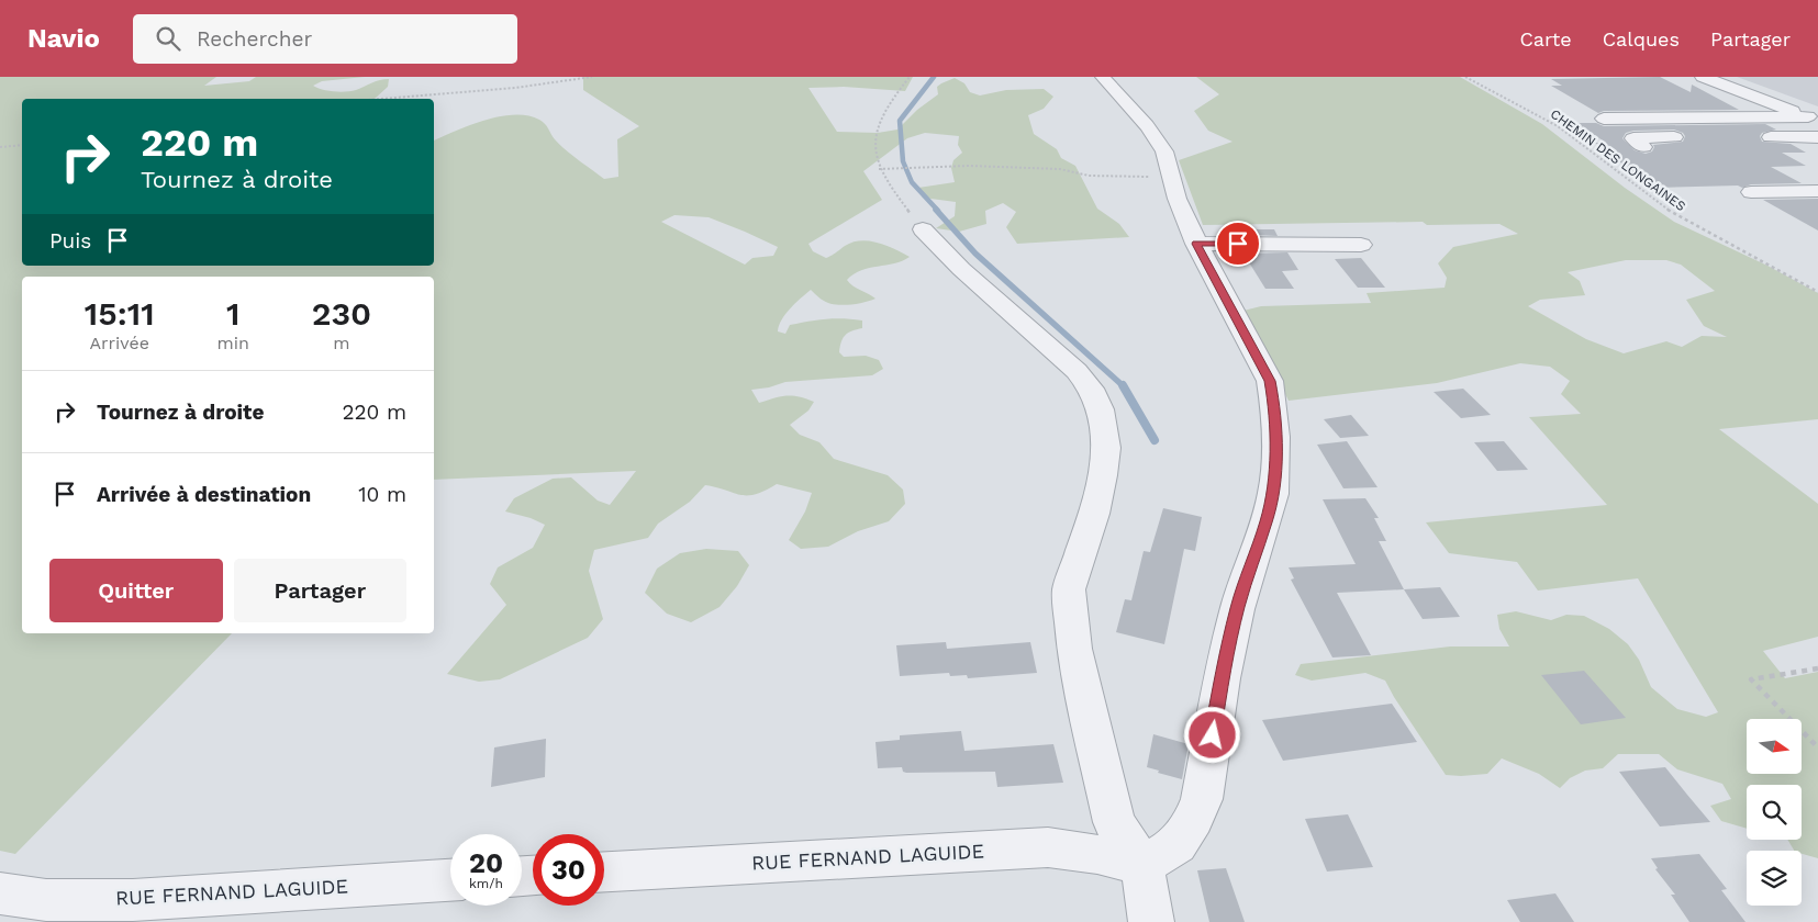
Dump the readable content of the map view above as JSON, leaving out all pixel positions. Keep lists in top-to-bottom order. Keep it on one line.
{"streets":{"street":["RUE FERNAND LAGUIDE"],"path":["CHEMIN DES LONGAINES"]},"north":"right","page":{"header":"Navio","search":"Rechercher","nav":["Carte","Calques","Partager"],"turn":["220 m","Tournez à droite"],"then":"Puis","eta":["15:11","Arrivée","1","min","230","m"],"list":[{"name":"Tournez à droite","value":"220 m"},{"name":"Arrivée à destination","value":"10 m"}],"buttons":["Quitter","Partager"],"speed":"20 km/h","limit":"30"}}
